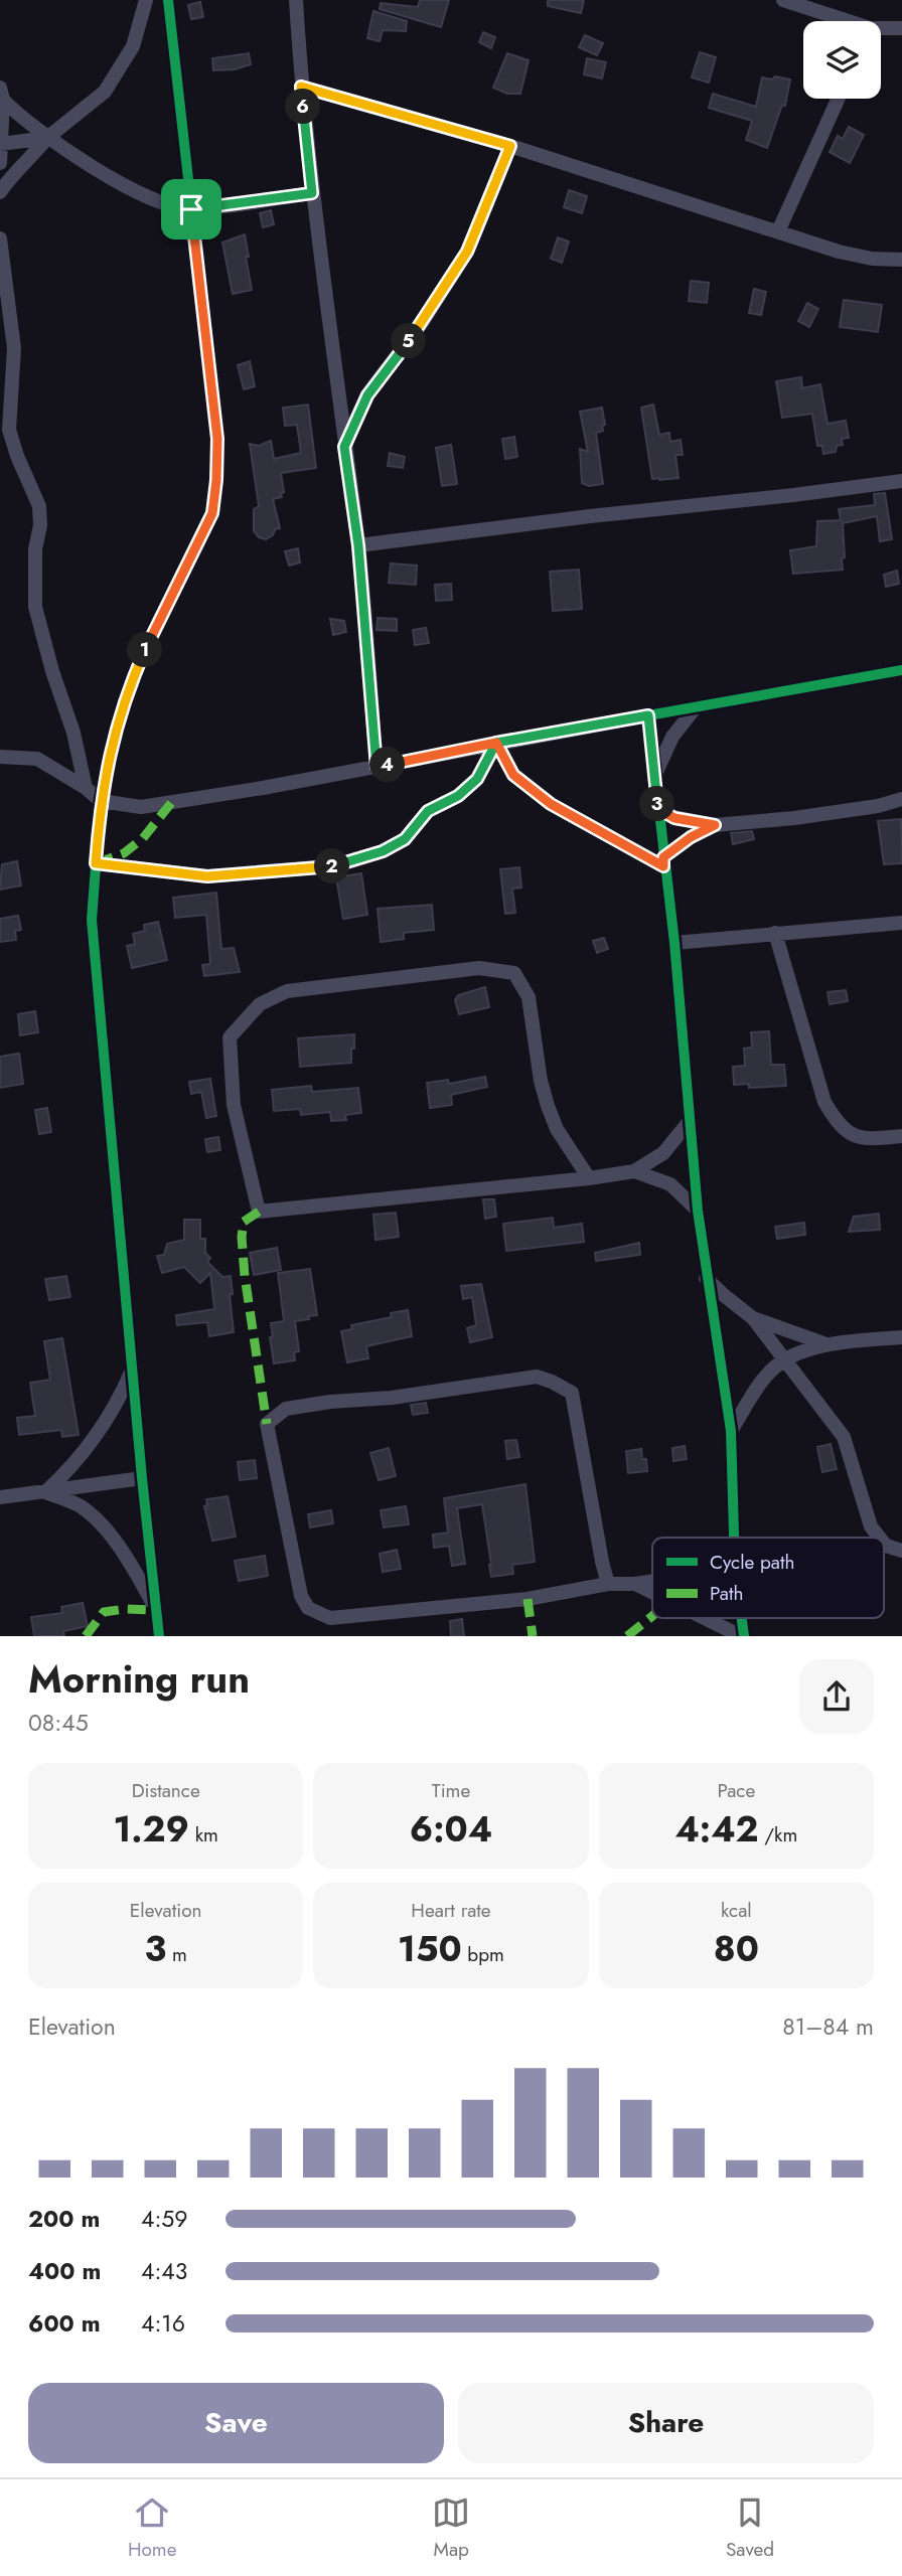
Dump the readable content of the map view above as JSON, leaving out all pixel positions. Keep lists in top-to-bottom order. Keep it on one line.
{"legend":["Cycle path","Path"],"page":{"pins":["6","5","1","4","3","2"],"heading":["Morning run","08:45"],"stats":[["Distance","1.29 km"],["Time","6:04"],["Pace","4:42 /km"],["Elevation","3 m"],["Heart rate","150 bpm"],["kcal","80"]],"chart":["Elevation","81–84 m"],"list":[{"name":"200 m","note":"4:59"},{"name":"400 m","note":"4:43"},{"name":"600 m","note":"4:16"}],"buttons":["Save","Share"],"tabs":["Home","Map","Saved"]}}
